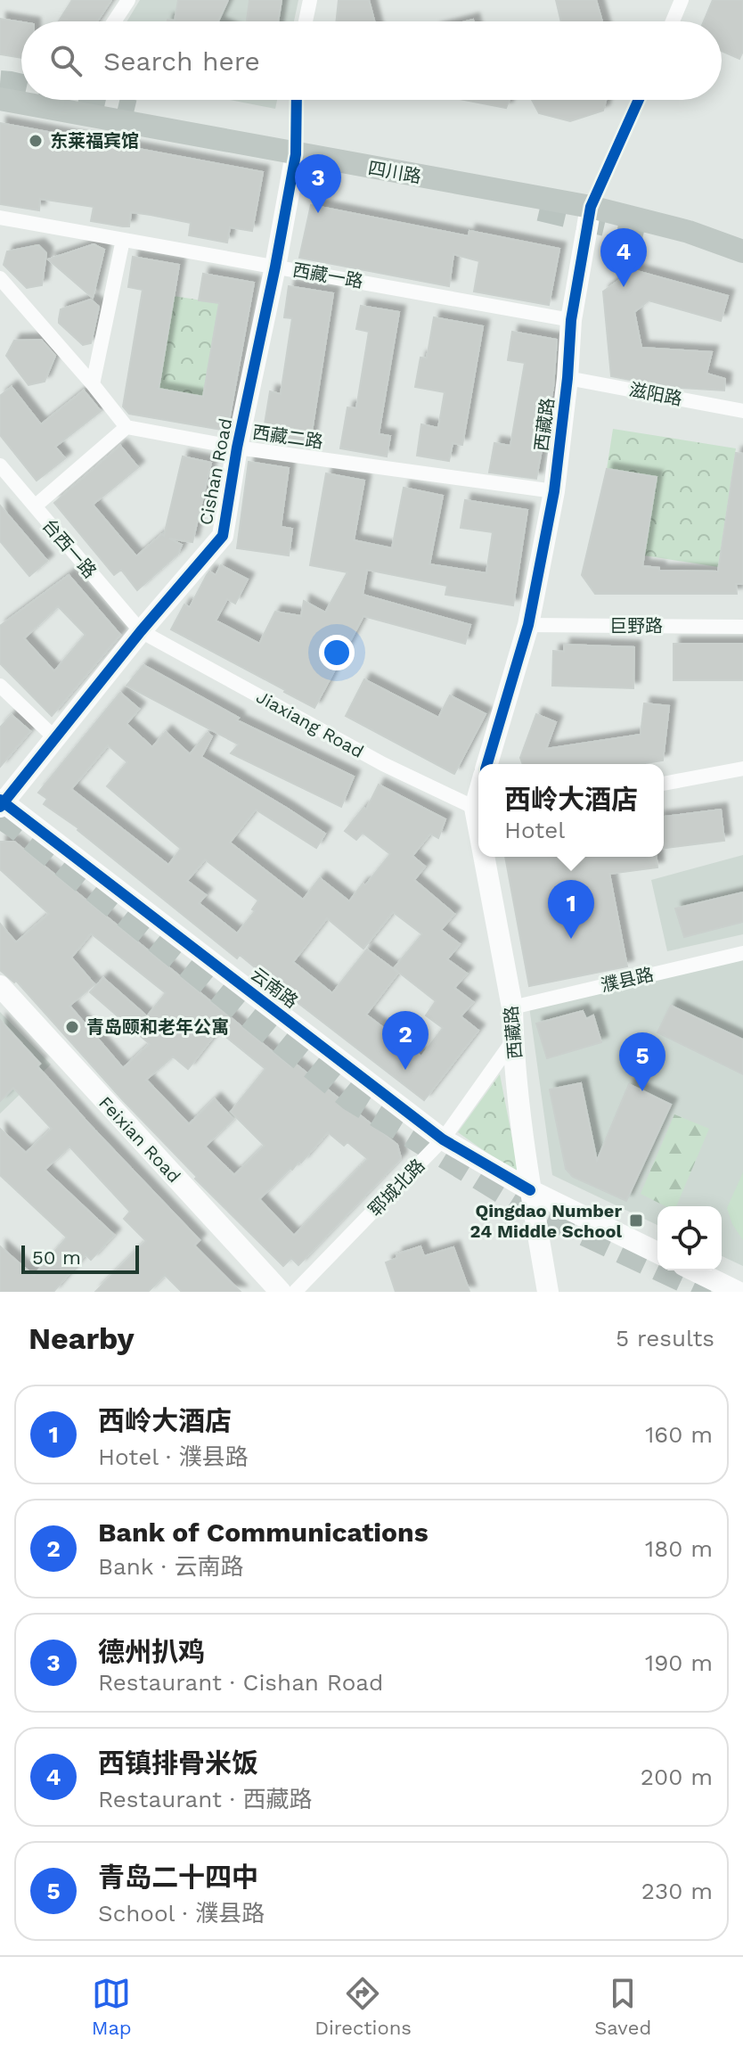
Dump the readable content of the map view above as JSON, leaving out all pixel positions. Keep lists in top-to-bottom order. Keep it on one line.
{"streets":{"main road":["四川路"],"street":["西藏一路","滋阳路","西藏路","西藏二路","Cishan Road","台西一路","巨野路","Jiaxiang Road","濮县路","云南路","Feixian Road","郓城北路"]},"crossings":[["四川路","西藏路"],["四川路","Cishan Road"],["西藏一路","西藏路"],["西藏一路","Cishan Road"],["滋阳路","西藏路"],["西藏路","西藏二路"],["西藏路","巨野路"],["西藏路","濮县路"],["西藏路","云南路"],["西藏路","郓城北路"],["西藏二路","Cishan Road"],["Cishan Road","台西一路"],["Cishan Road","Jiaxiang Road"],["Cishan Road","云南路"],["台西一路","Jiaxiang Road"],["云南路","郓城北路"]],"places":{"other":["东莱福宾馆","青岛颐和老年公寓"],"transit":["Qingdao Number 24 Middle School"]},"scale_bar":"50 m","page":{"search":"Search here","pins":["3","4","1","2","5"],"popup":["西岭大酒店","Hotel"],"scale":"50 m","heading":["Nearby","5 results"],"list":[{"mark":"1","name":"西岭大酒店","note":"Hotel · 濮县路","value":"160 m"},{"mark":"2","name":"Bank of Communications","note":"Bank · 云南路","value":"180 m"},{"mark":"3","name":"德州扒鸡","note":"Restaurant · Cishan Road","value":"190 m"},{"mark":"4","name":"西镇排骨米饭","note":"Restaurant · 西藏路","value":"200 m"},{"mark":"5","name":"青岛二十四中","note":"School · 濮县路","value":"230 m"}],"nav":["Map","Directions","Saved"]}}
